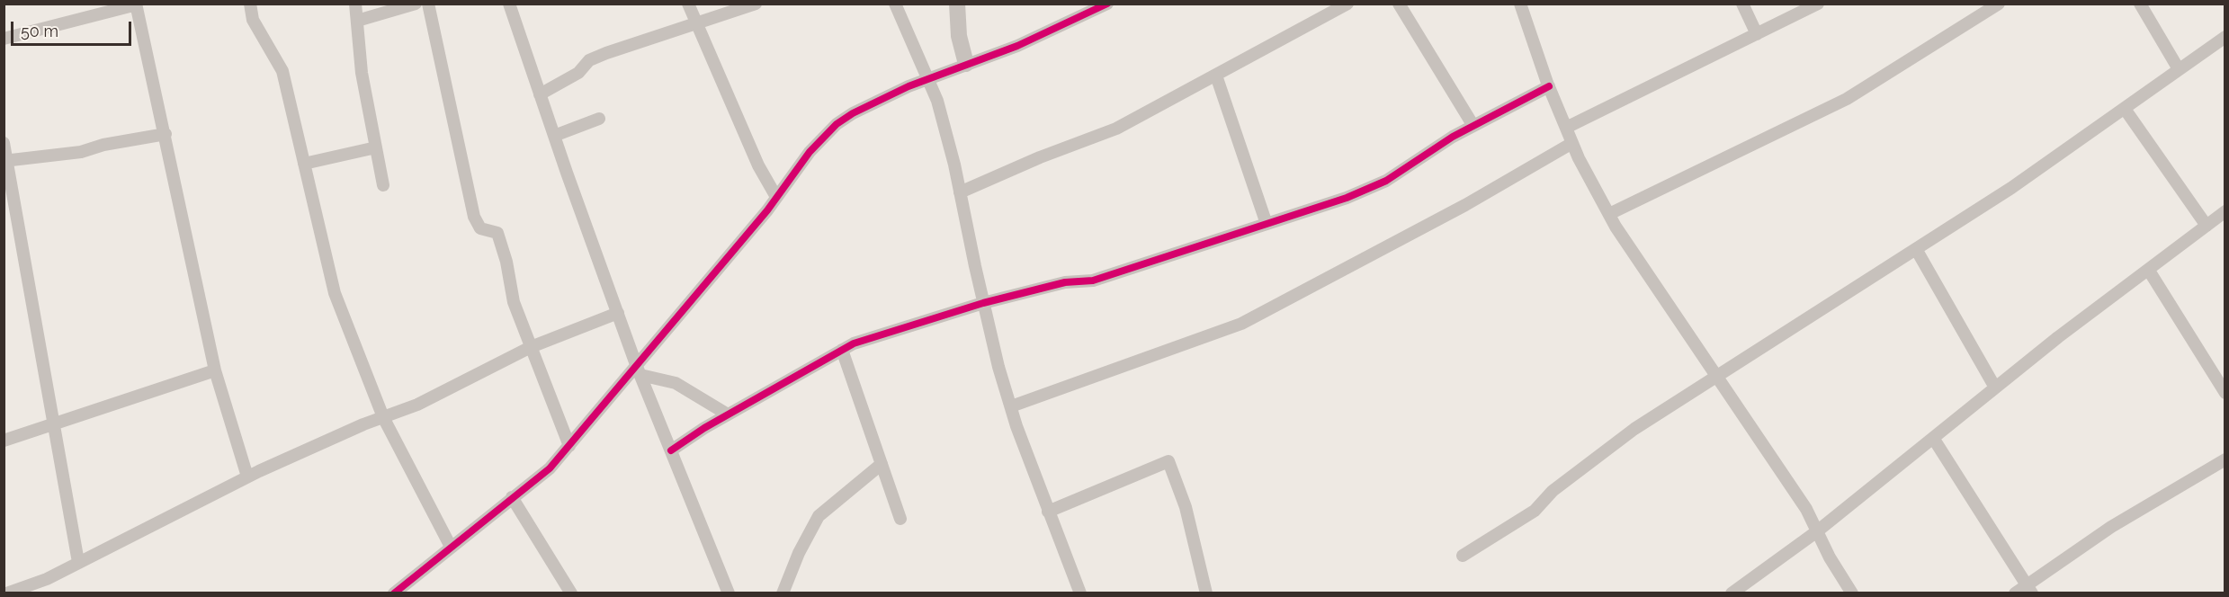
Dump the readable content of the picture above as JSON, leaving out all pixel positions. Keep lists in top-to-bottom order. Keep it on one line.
{"scale_bar":"50 m"}
